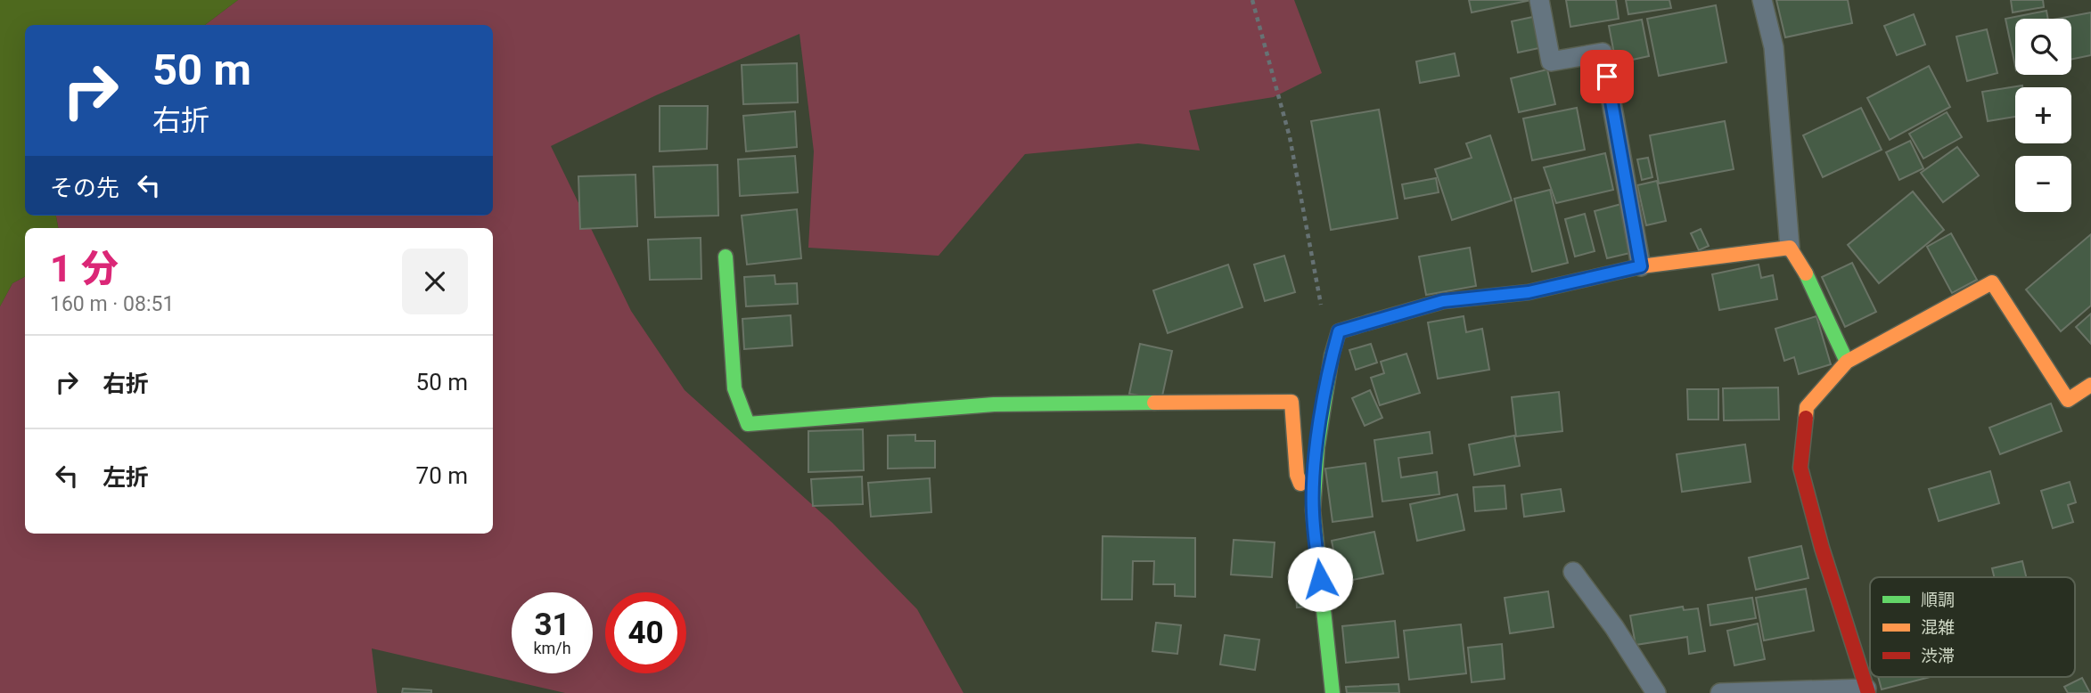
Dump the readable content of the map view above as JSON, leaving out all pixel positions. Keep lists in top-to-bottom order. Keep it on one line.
{"legend":["順調","混雑","渋滞"],"page":{"map_buttons":["+","−"],"turn":["50 m","右折"],"then":"その先","heading":["1 分","160 m · 08:51"],"list":[{"name":"右折","value":"50 m"},{"name":"左折","value":"70 m"}],"speed":"31 km/h","limit":"40"}}
